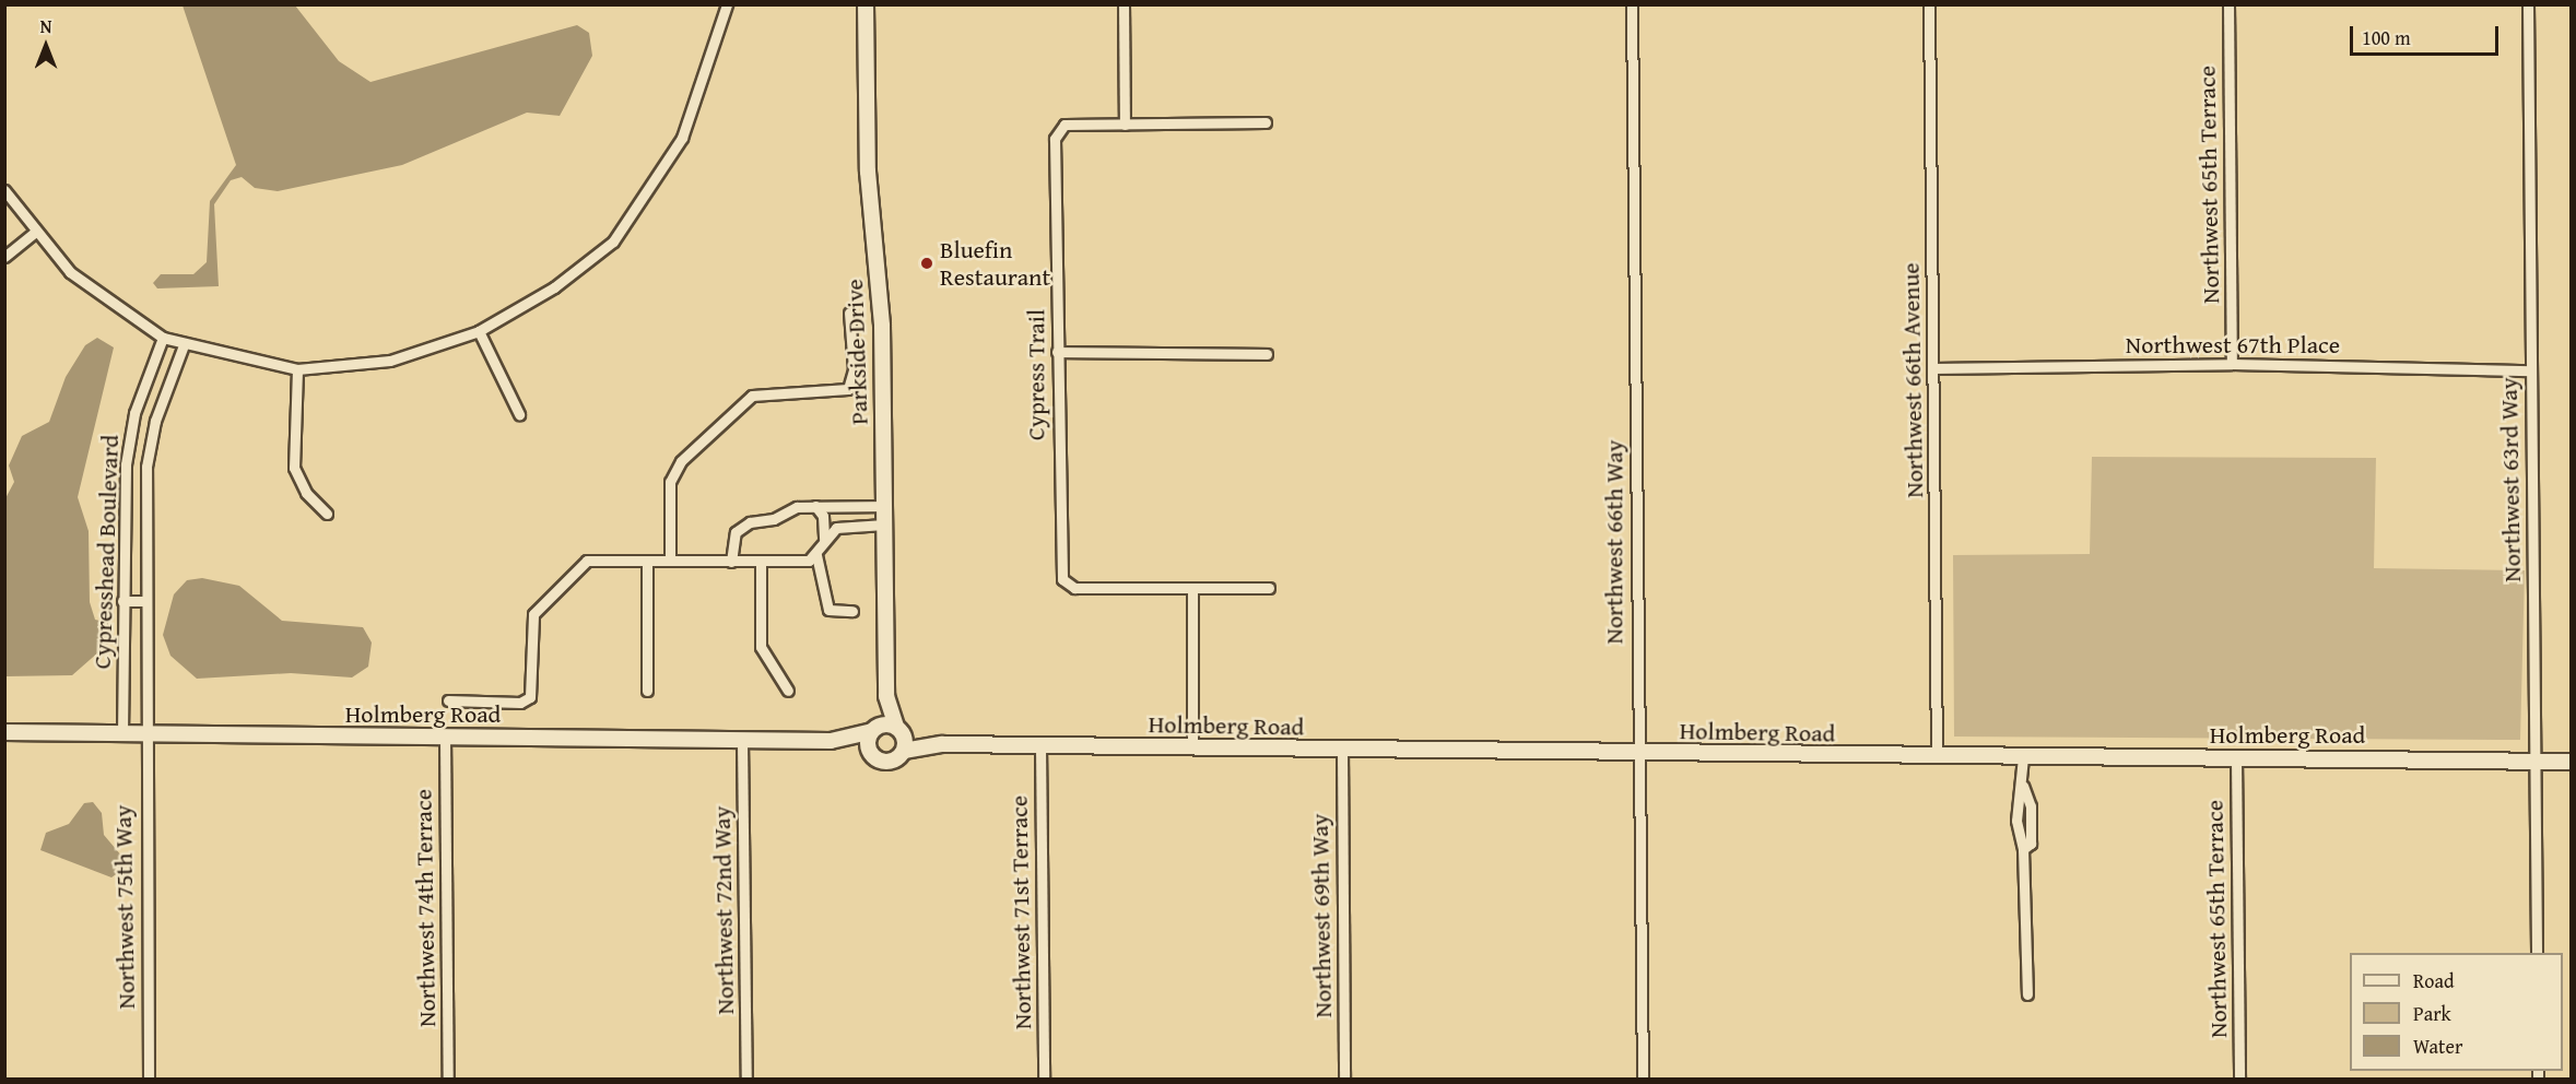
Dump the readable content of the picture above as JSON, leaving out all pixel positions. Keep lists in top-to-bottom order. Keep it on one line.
{"streets":{"street":["Northwest 65th Terrace","Northwest 67th Place","Parkside Drive","Cypress Trail","Northwest 66th Avenue","Northwest 63rd Way","Northwest 66th Way","Cypresshead Boulevard","Holmberg Road","Northwest 75th Way","Northwest 74th Terrace","Northwest 72nd Way","Northwest 71st Terrace","Northwest 69th Way"]},"crossings":[["Northwest 65th Terrace","Northwest 67th Place"],["Northwest 65th Terrace","Holmberg Road"],["Northwest 67th Place","Northwest 66th Avenue"],["Northwest 67th Place","Northwest 63rd Way"],["Parkside Drive","Holmberg Road"],["Northwest 66th Avenue","Holmberg Road"],["Northwest 63rd Way","Holmberg Road"],["Northwest 66th Way","Holmberg Road"],["Cypresshead Boulevard","Holmberg Road"],["Cypresshead Boulevard","Northwest 75th Way"],["Holmberg Road","Northwest 75th Way"],["Holmberg Road","Northwest 74th Terrace"],["Holmberg Road","Northwest 72nd Way"],["Holmberg Road","Northwest 71st Terrace"],["Holmberg Road","Northwest 69th Way"]],"places":["Bluefin Restaurant"],"legend":["Road","Park","Water"],"scale_bar":"100 m","north":"top"}
